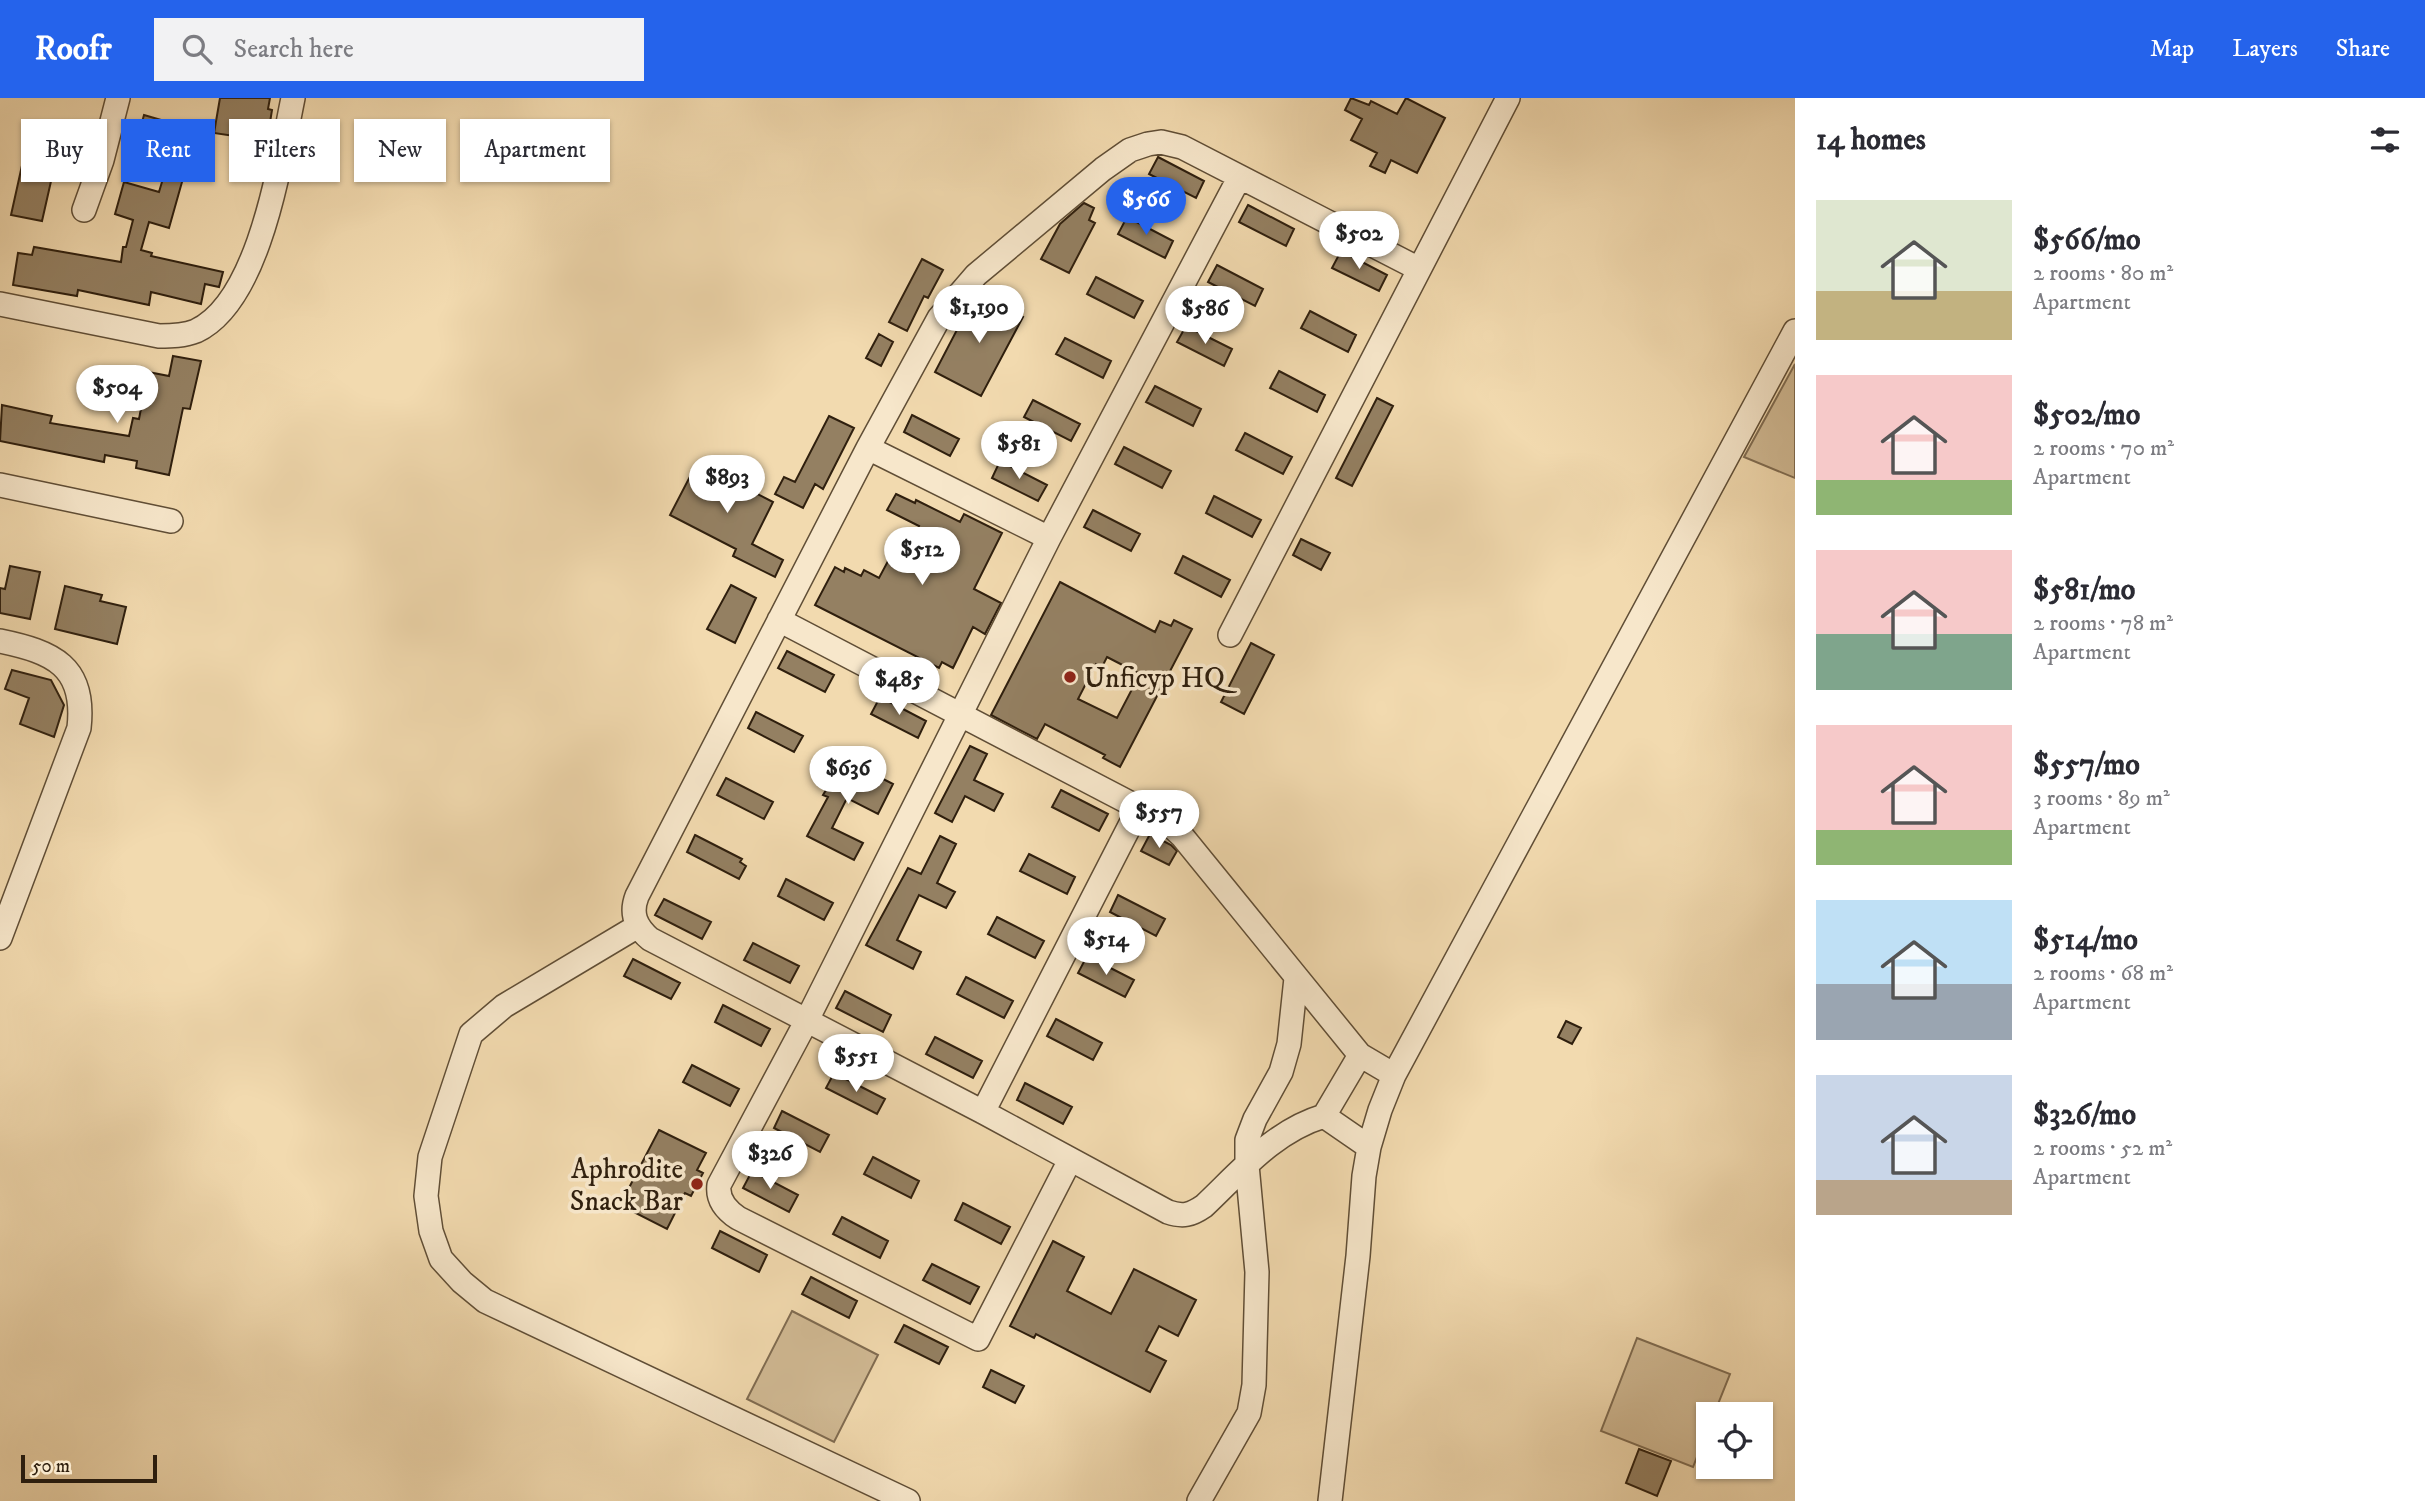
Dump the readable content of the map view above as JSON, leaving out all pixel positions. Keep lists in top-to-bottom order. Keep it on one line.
{"places":["Unficyp HQ","Aphrodite Snack Bar"],"scale_bar":"50 m","page":{"header":"Roofr","search":"Search here","nav":["Map","Layers","Share"],"heading":"14 homes","chip":["Buy","Rent","Filters","New","Apartment"],"price":["$566","$502","$1,190","$586","$504","$581","$893","$512","$485","$636","$557","$514","$551","$326"],"list":[{"name":"$566/mo","note":"2 rooms · 80 m² · Apartment"},{"name":"$502/mo","note":"2 rooms · 70 m² · Apartment"},{"name":"$581/mo","note":"2 rooms · 78 m² · Apartment"},{"name":"$557/mo","note":"3 rooms · 89 m² · Apartment"},{"name":"$514/mo","note":"2 rooms · 68 m² · Apartment"},{"name":"$326/mo","note":"2 rooms · 52 m² · Apartment"}],"scale":"50 m"}}
